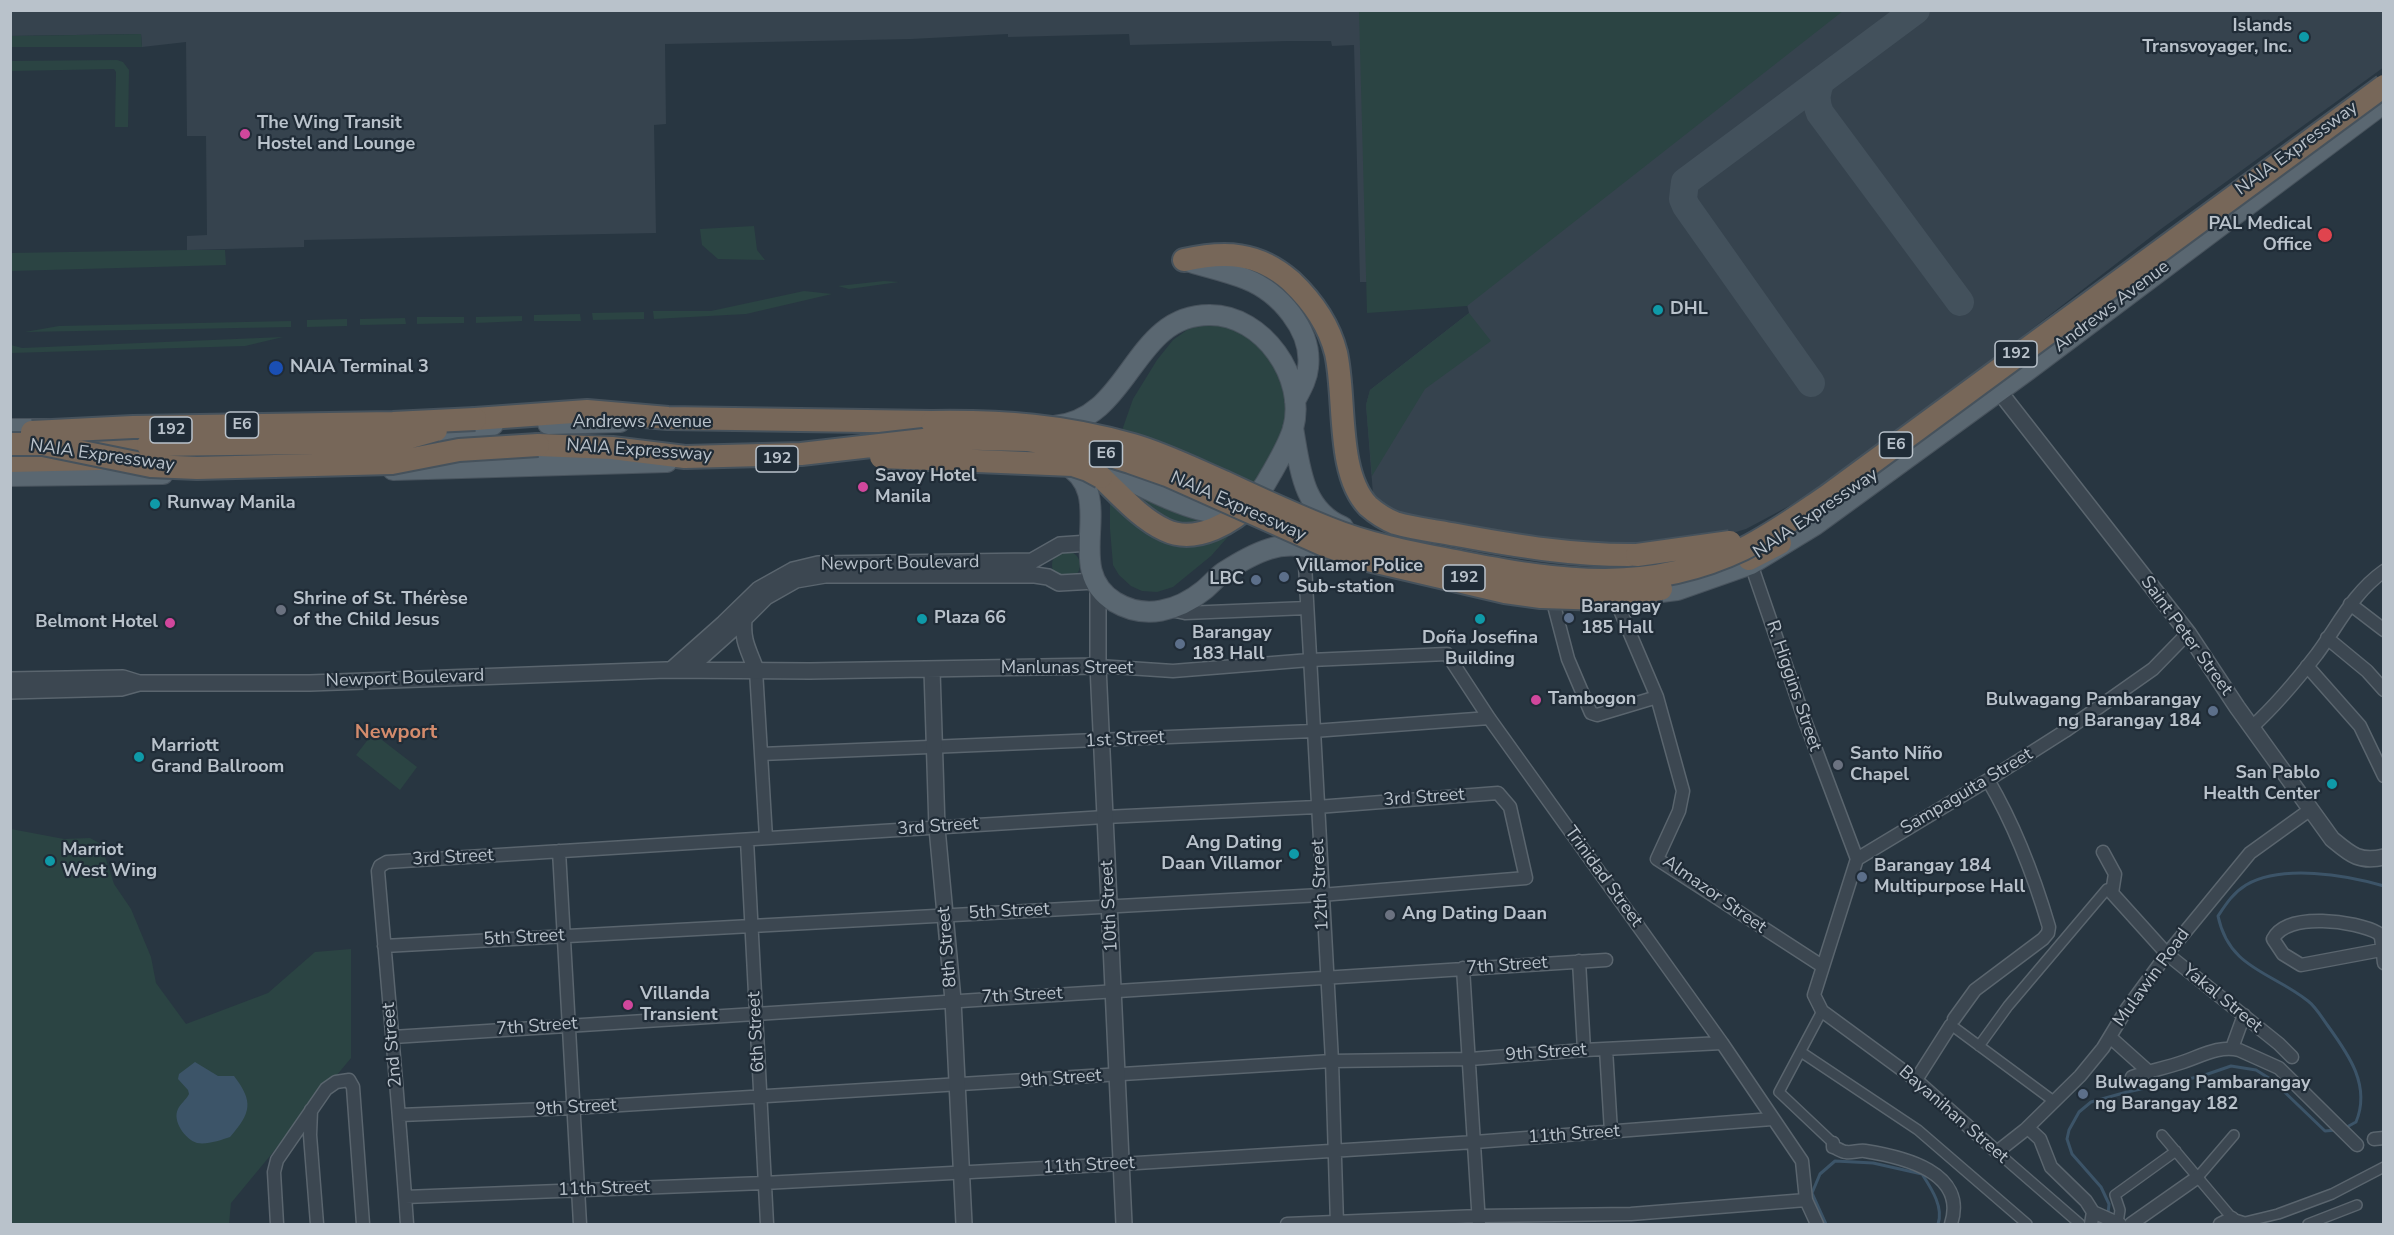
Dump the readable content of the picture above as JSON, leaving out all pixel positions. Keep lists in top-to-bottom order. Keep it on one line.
{"streets":{"highway":["NAIA Expressway","E6"],"main road":["Andrews Avenue","192"],"street":["Newport Boulevard","Saint Peter Street","Manlunas Street","R. Higgins Street","1st Street","Sampaguita Street","3rd Street","Trinidad Street","12th Street","Almazor Street","10th Street","5th Street","8th Street","7th Street","Mulawin Road","Yakal Street","6th Street","2nd Street","9th Street","Bayanihan Street","11th Street"]},"crossings":[["NAIA Expressway","Andrews Avenue"],["Andrews Avenue","192"],["Andrews Avenue","Newport Boulevard"],["Andrews Avenue","Saint Peter Street"],["Andrews Avenue","R. Higgins Street"],["Andrews Avenue","12th Street"],["Andrews Avenue","Almazor Street"],["192","Newport Boulevard"],["192","10th Street"],["Newport Boulevard","Manlunas Street"],["Newport Boulevard","10th Street"],["Saint Peter Street","Sampaguita Street"],["Saint Peter Street","Mulawin Road"],["Manlunas Street","Trinidad Street"],["Manlunas Street","12th Street"],["Manlunas Street","10th Street"],["Manlunas Street","8th Street"],["R. Higgins Street","Sampaguita Street"],["1st Street","Trinidad Street"],["1st Street","12th Street"],["1st Street","10th Street"],["1st Street","8th Street"],["3rd Street","12th Street"],["3rd Street","10th Street"],["3rd Street","5th Street"],["3rd Street","8th Street"],["3rd Street","6th Street"],["3rd Street","2nd Street"],["Trinidad Street","9th Street"],["Trinidad Street","11th Street"],["12th Street","5th Street"],["12th Street","7th Street"],["12th Street","9th Street"],["12th Street","11th Street"],["10th Street","5th Street"],["10th Street","7th Street"],["10th Street","9th Street"],["10th Street","11th Street"],["5th Street","8th Street"],["5th Street","6th Street"],["5th Street","2nd Street"],["8th Street","7th Street"],["8th Street","9th Street"],["8th Street","11th Street"],["7th Street","6th Street"],["7th Street","2nd Street"],["Mulawin Road","Yakal Street"],["Mulawin Road","Bayanihan Street"],["6th Street","9th Street"],["6th Street","11th Street"],["2nd Street","9th Street"],["2nd Street","11th Street"]],"districts":["Newport"],"places":["Islands Transvoyager, Inc.","The Wing Transit Hostel and Lounge","PAL Medical Office","DHL","NAIA Terminal 3","Savoy Hotel Manila","Runway Manila","Villamor Police Sub-station","LBC","Shrine of St. Thérèse of the Child Jesus","Barangay 185 Hall","Plaza 66","Doña Josefina Building","Belmont Hotel","Barangay 183 Hall","Tambogon","Bulwagang Pambarangay ng Barangay 184","Marriott Grand Ballroom","Santo Niño Chapel","San Pablo Health Center","Ang Dating Daan Villamor","Marriot West Wing","Barangay 184 Multipurpose Hall","Ang Dating Daan","Villanda Transient","Bulwagang Pambarangay ng Barangay 182"]}
